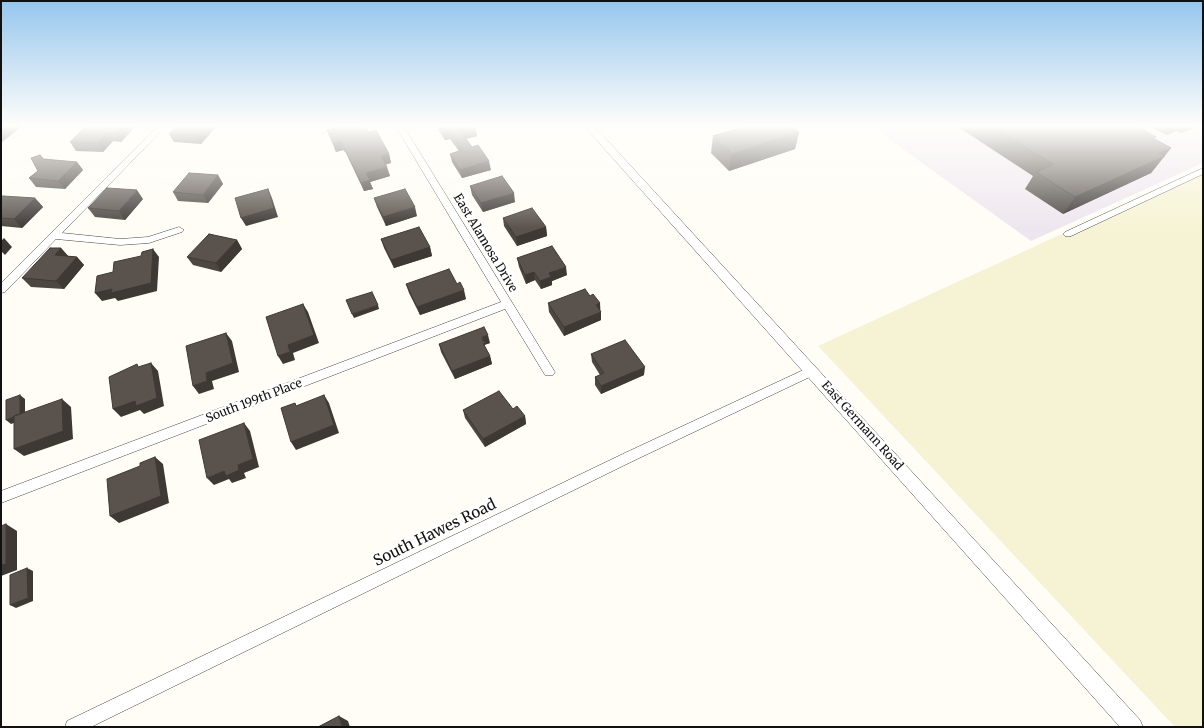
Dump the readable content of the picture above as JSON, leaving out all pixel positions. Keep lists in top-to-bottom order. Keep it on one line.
{"streets":{"street":["East Alamosa Drive","South 199th Place","East Germann Road","South Hawes Road"]},"crossings":[["East Alamosa Drive","South 199th Place"],["East Germann Road","South Hawes Road"]]}
